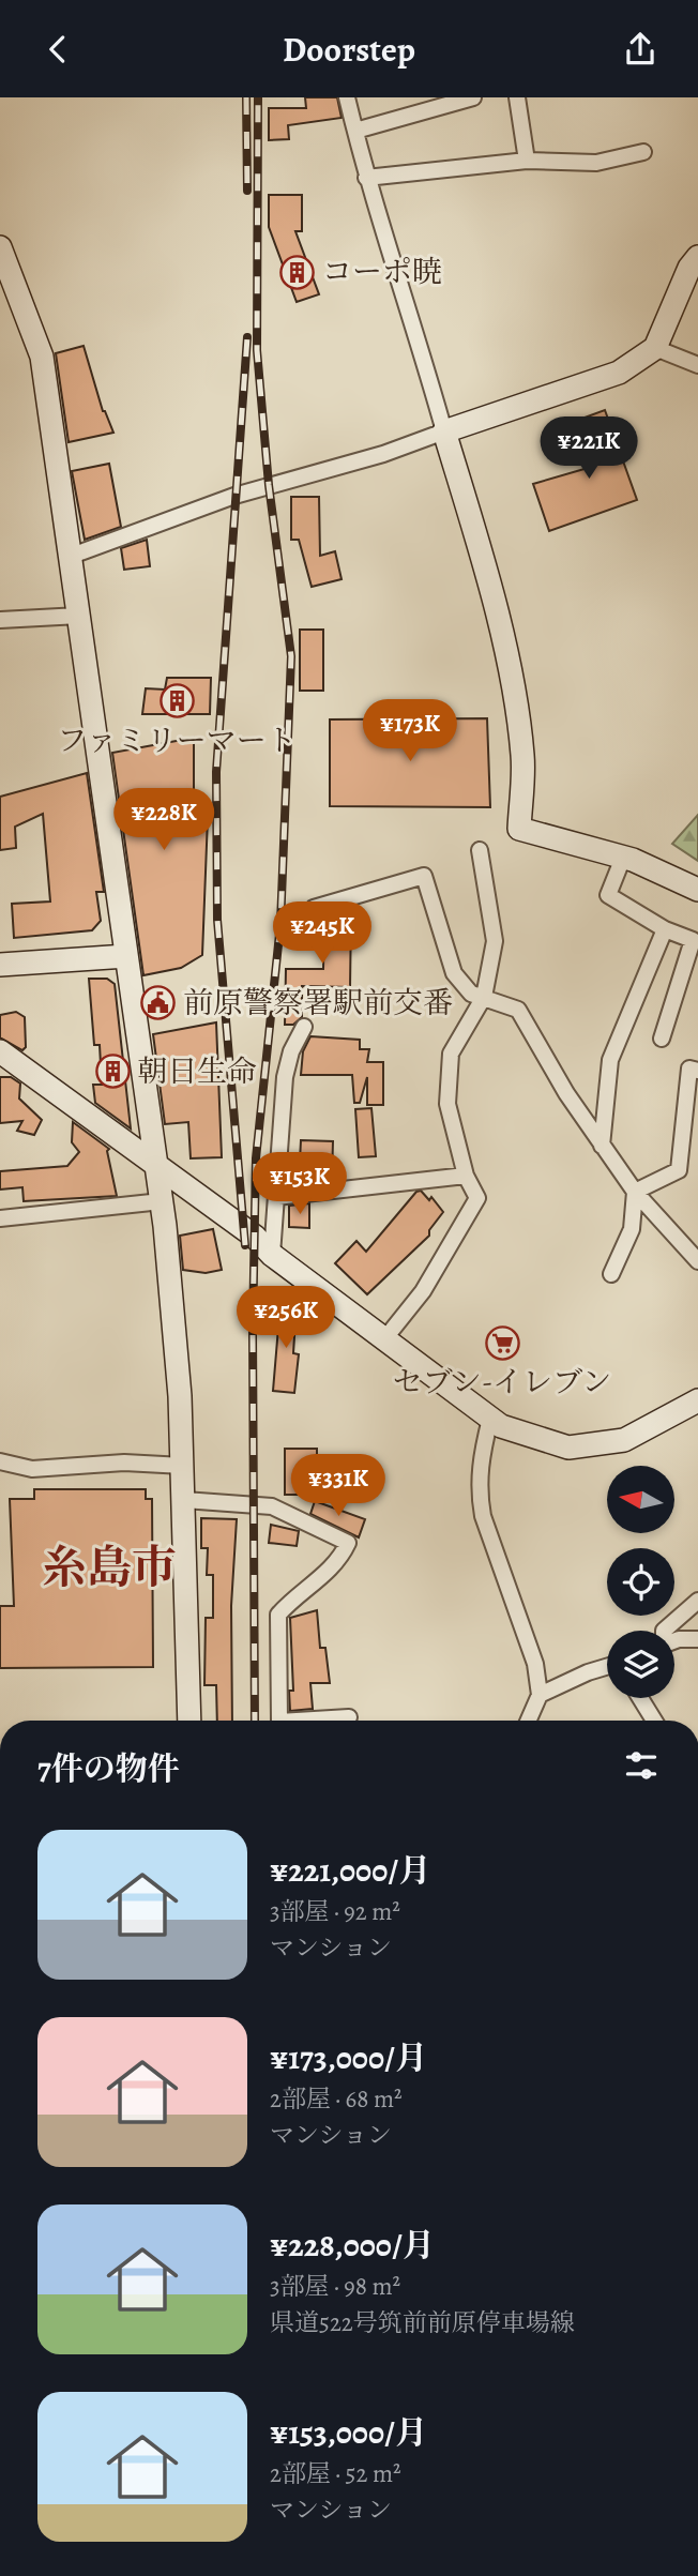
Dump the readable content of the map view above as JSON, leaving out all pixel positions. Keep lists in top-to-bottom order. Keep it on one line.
{"districts":["糸島市"],"places":{"building":["コーポ暁","ファミリーマート","朝日生命"],"public building":["前原警察署駅前交番"],"supermarket":["セブン-イレブン"]},"north":"left","page":{"header":"Doorstep","price":["¥221K","¥173K","¥228K","¥245K","¥153K","¥256K","¥331K"],"heading":"7件の物件","list":[{"name":"¥221,000/月","note":"3部屋 · 92 m² · マンション"},{"name":"¥173,000/月","note":"2部屋 · 68 m² · マンション"},{"name":"¥228,000/月","note":"3部屋 · 98 m² · 県道522号筑前前原停車場線"},{"name":"¥153,000/月","note":"2部屋 · 52 m² · マンション"}]}}
